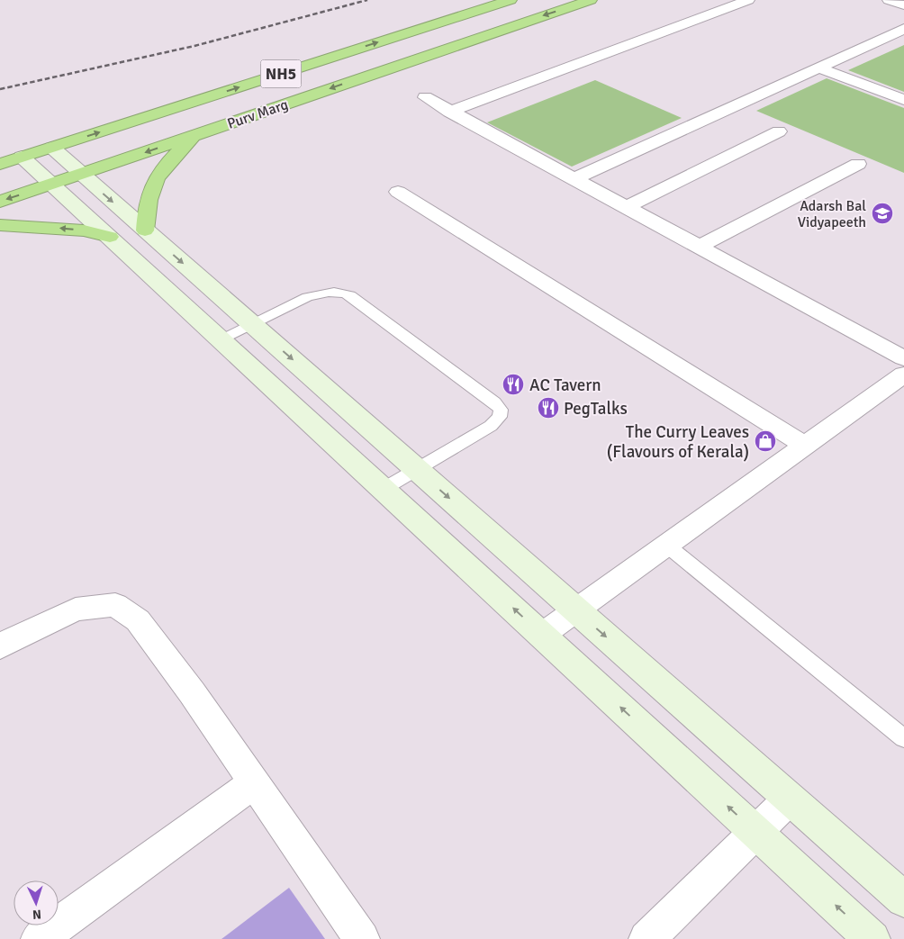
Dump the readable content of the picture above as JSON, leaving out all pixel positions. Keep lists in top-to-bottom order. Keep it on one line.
{"streets":{"highway":["NH5","Purv Marg"]},"places":{"school or university":["Adarsh Bal Vidyapeeth"],"restaurant":["AC Tavern","PegTalks"],"shop":["The Curry Leaves (Flavours of Kerala)"]},"north":"bottom"}
